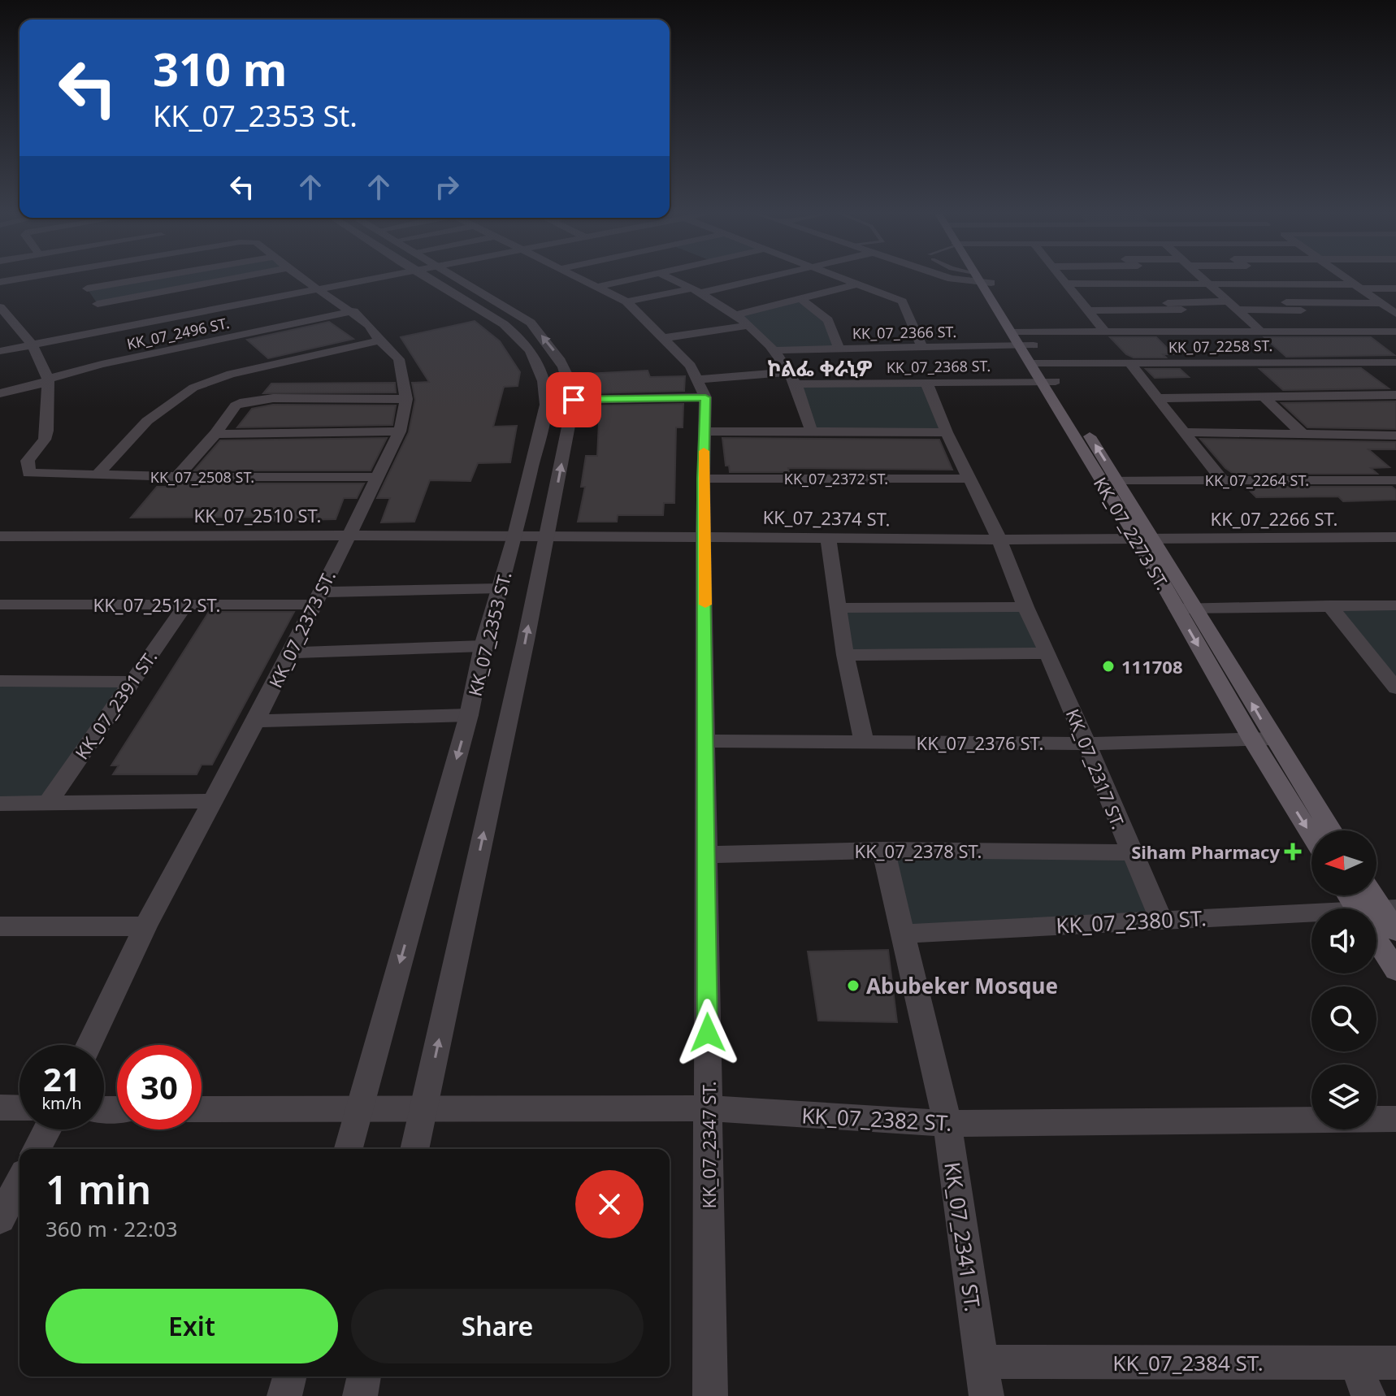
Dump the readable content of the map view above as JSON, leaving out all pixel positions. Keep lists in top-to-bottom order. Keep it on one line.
{"streets":{"main road":["KK_07_2273 ST."],"street":["KK_07_2366 ST.","KK_07_2496 ST.","KK_07_2258 ST.","KK_07_2368 ST.","KK_07_2508 ST.","KK_07_2372 ST.","KK_07_2264 ST.","KK_07_2510 ST.","KK_07_2374 ST.","KK_07_2266 ST.","KK_07_2512 ST.","KK_07_2373 ST.","KK_07_2353 ST.","KK_07_2391 ST.","KK_07_2376 ST.","KK_07_2317 ST.","KK_07_2378 ST.","KK_07_2380 ST.","KK_07_2382 ST.","KK_07_2347 ST.","KK_07_2341 ST.","KK_07_2384 ST."]},"crossings":[["KK_07_2366 ST.","KK_07_2273 ST."],["KK_07_2496 ST.","KK_07_2508 ST."],["KK_07_2496 ST.","KK_07_2373 ST."],["KK_07_2258 ST.","KK_07_2273 ST."],["KK_07_2368 ST.","KK_07_2273 ST."],["KK_07_2368 ST.","KK_07_2317 ST."],["KK_07_2508 ST.","KK_07_2373 ST."],["KK_07_2372 ST.","KK_07_2317 ST."],["KK_07_2372 ST.","KK_07_2347 ST."],["KK_07_2264 ST.","KK_07_2273 ST."],["KK_07_2510 ST.","KK_07_2374 ST."],["KK_07_2510 ST.","KK_07_2373 ST."],["KK_07_2510 ST.","KK_07_2353 ST."],["KK_07_2374 ST.","KK_07_2266 ST."],["KK_07_2374 ST.","KK_07_2273 ST."],["KK_07_2374 ST.","KK_07_2353 ST."],["KK_07_2374 ST.","KK_07_2317 ST."],["KK_07_2374 ST.","KK_07_2347 ST."],["KK_07_2266 ST.","KK_07_2273 ST."],["KK_07_2273 ST.","KK_07_2376 ST."],["KK_07_2512 ST.","KK_07_2373 ST."],["KK_07_2512 ST.","KK_07_2353 ST."],["KK_07_2512 ST.","KK_07_2391 ST."],["KK_07_2353 ST.","KK_07_2382 ST."],["KK_07_2376 ST.","KK_07_2317 ST."],["KK_07_2376 ST.","KK_07_2347 ST."],["KK_07_2317 ST.","KK_07_2378 ST."],["KK_07_2317 ST.","KK_07_2380 ST."],["KK_07_2378 ST.","KK_07_2347 ST."],["KK_07_2378 ST.","KK_07_2341 ST."],["KK_07_2380 ST.","KK_07_2341 ST."],["KK_07_2382 ST.","KK_07_2347 ST."],["KK_07_2382 ST.","KK_07_2341 ST."],["KK_07_2341 ST.","KK_07_2384 ST."]],"districts":["ኮልፌ ቀራኒዎ"],"places":{"other":["111708","Abubeker Mosque"],"health":["Siham Pharmacy"]},"north":"left","page":{"turn":["310 m","KK_07_2353 St."],"speed":"21 km/h","limit":"30","heading":["1 min","360 m · 22:03"],"buttons":["Exit","Share"]}}
